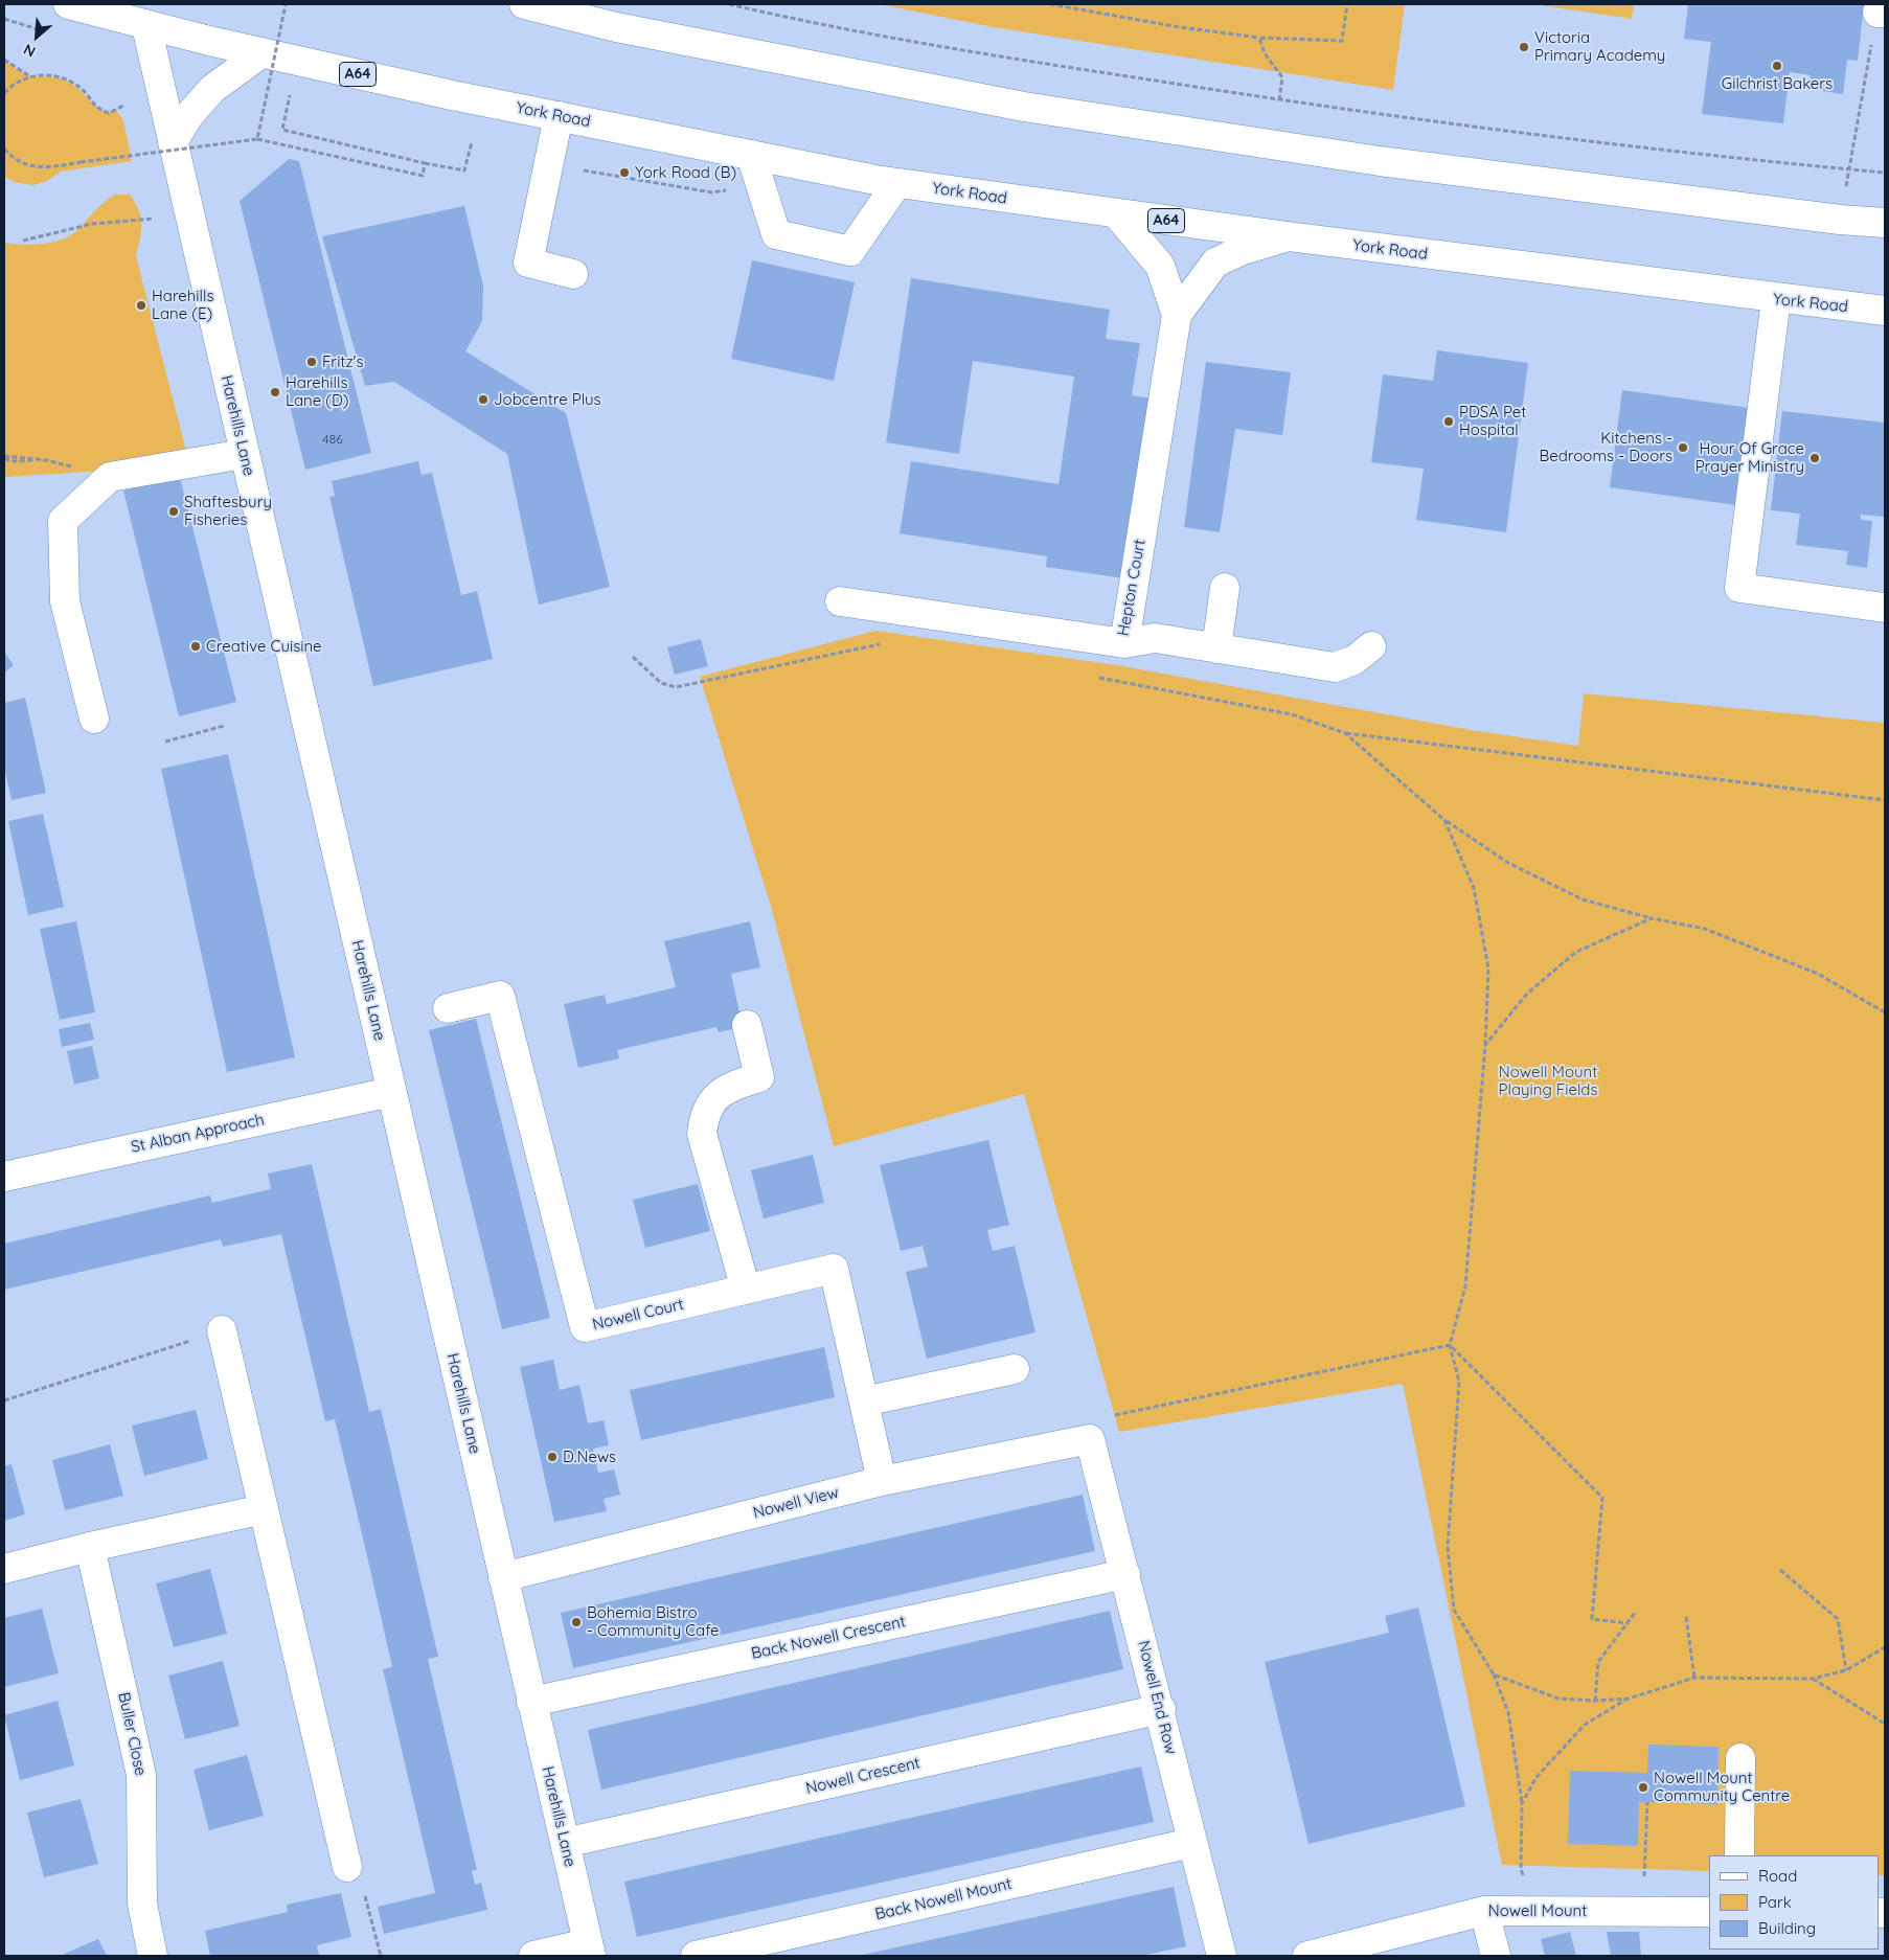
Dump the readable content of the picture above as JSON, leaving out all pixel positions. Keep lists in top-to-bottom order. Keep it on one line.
{"streets":{"main road":["A64","York Road","Harehills Lane","Hepton Court","St Alban Approach","Nowell Court","Nowell View","Back Nowell Crescent","Nowell End Row","Buller Close","Nowell Crescent","Back Nowell Mount","Nowell Mount"]},"crossings":[["York Road","Harehills Lane"],["York Road","Hepton Court"],["Harehills Lane","St Alban Approach"],["Harehills Lane","Nowell View"],["Harehills Lane","Back Nowell Crescent"],["Harehills Lane","Nowell Crescent"],["Nowell Court","Nowell View"],["Nowell View","Nowell End Row"],["Back Nowell Crescent","Nowell End Row"],["Nowell End Row","Nowell Crescent"],["Nowell End Row","Back Nowell Mount"]],"parks":["Nowell Mount Playing Fields"],"places":["Victoria Primary Academy","Gilchrist Bakers","York Road (B)","Harehills Lane (E)","Fritz's","Harehills Lane (D)","Jobcentre Plus","PDSA Pet Hospital","Kitchens - Bedrooms - Doors","Hour Of Grace Prayer Ministry","Shaftesbury Fisheries","Creative Cuisine","D.News","Bohemia Bistro - Community Cafe","Nowell Mount Community Centre"],"house_numbers":["486"],"legend":["Road","Park","Building"],"north":"bottom left"}
